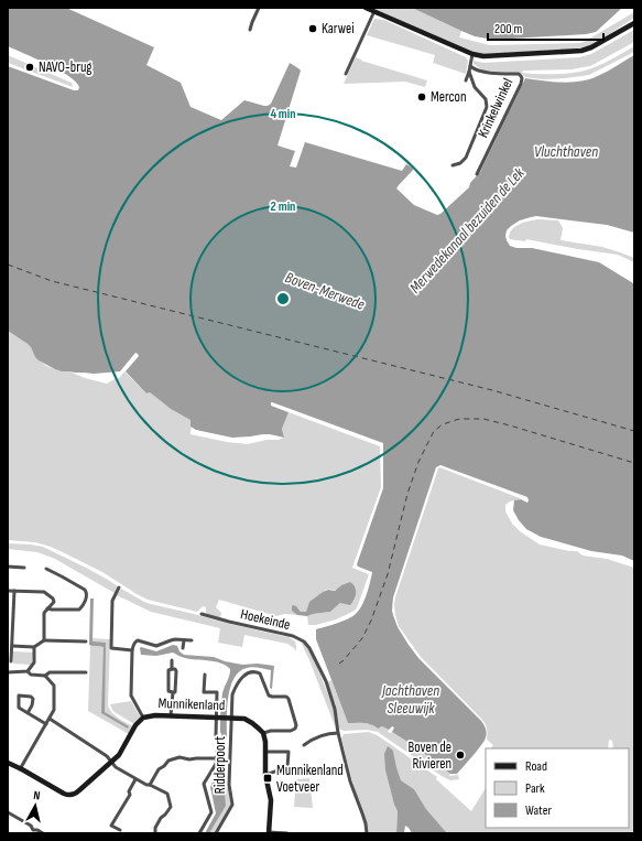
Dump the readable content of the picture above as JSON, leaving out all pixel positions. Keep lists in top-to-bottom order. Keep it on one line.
{"streets":{"street":["Krinkelwinkel","Hoekeinde","Munnikenland","Ridderpoort"]},"crossings":[["Munnikenland","Ridderpoort"]],"water":["Vluchthaven","Merwedekanaal bezuiden de Lek","Boven-Merwede","Jachthaven Sleeuwijk"],"places":{"other":["Karwei","NAVO-brug","Mercon","Boven de Rivieren"],"transit":["Munnikenland Voetveer"]},"legend":["Road","Park","Water"],"scale_bar":"200 m","north":"top","rings":["4 min","2 min"]}
